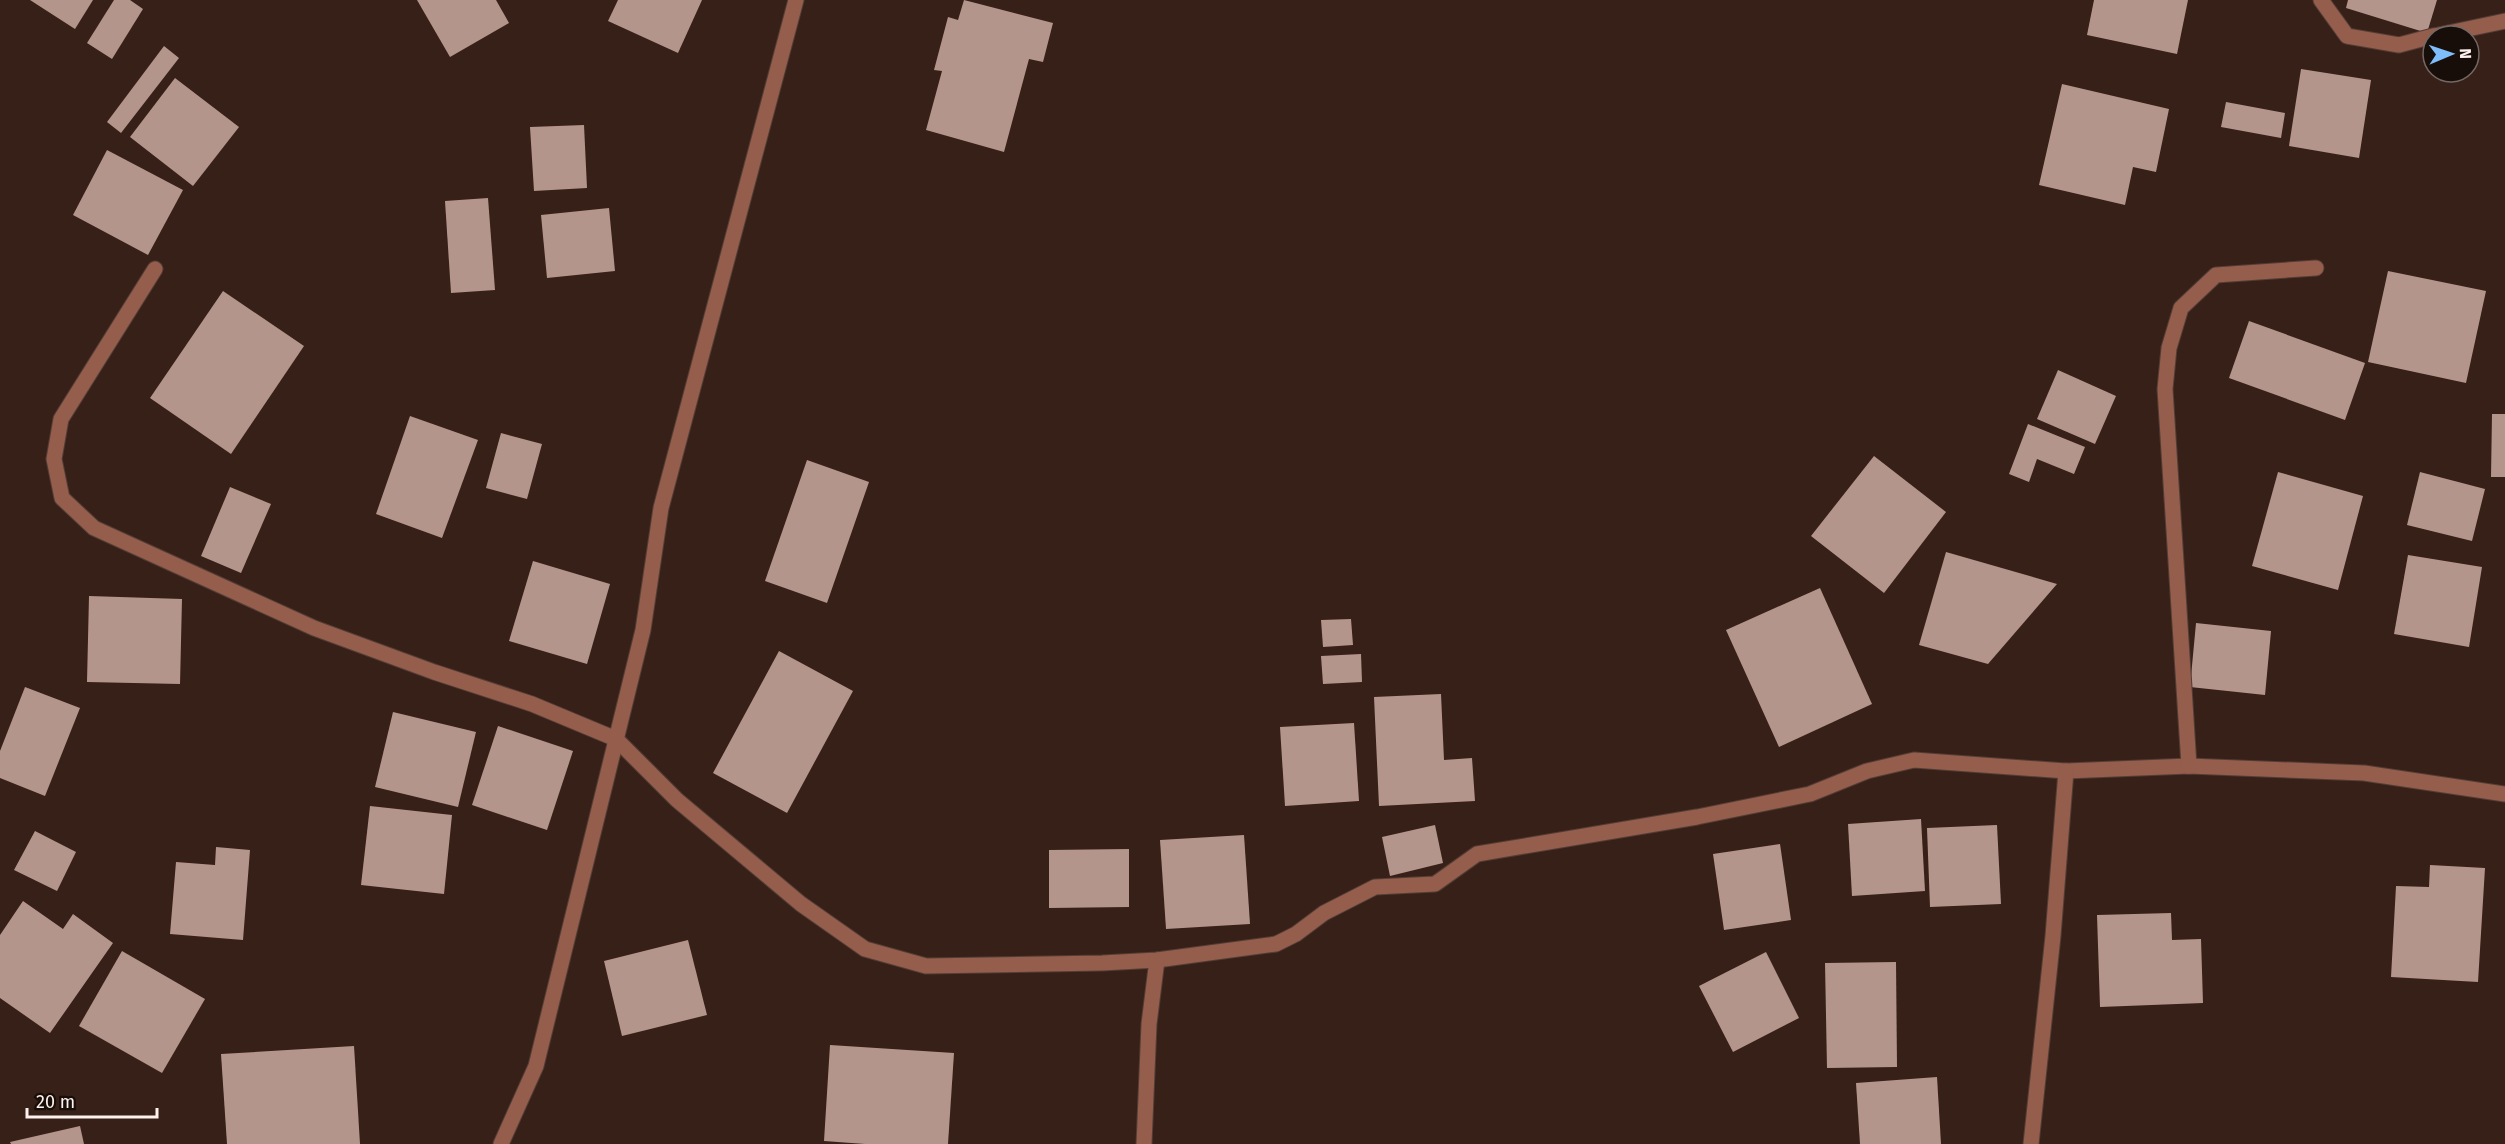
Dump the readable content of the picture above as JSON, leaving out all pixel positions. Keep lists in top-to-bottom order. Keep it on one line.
{"scale_bar":"20 m","north":"right"}
